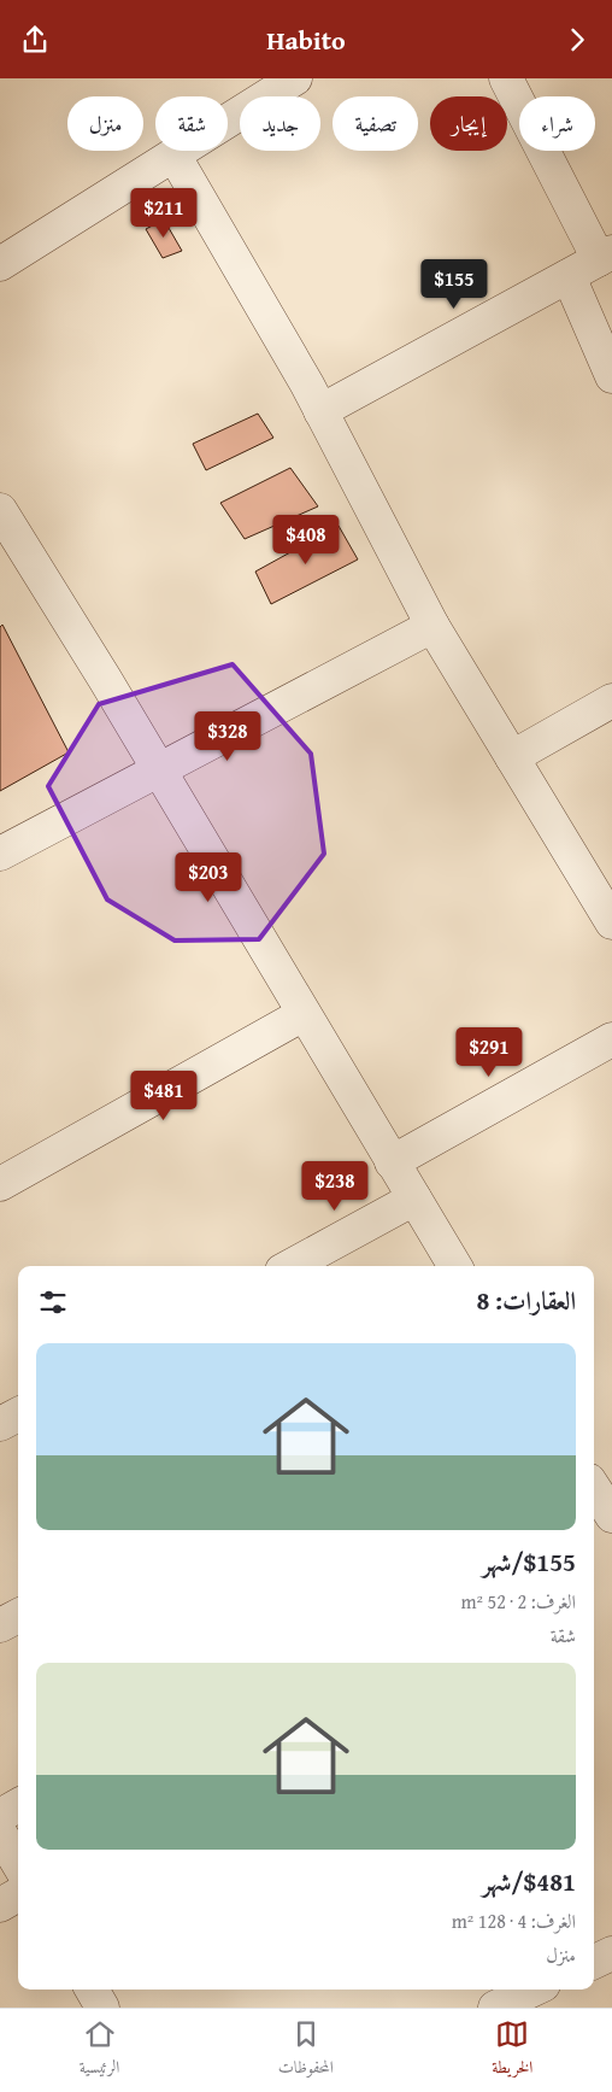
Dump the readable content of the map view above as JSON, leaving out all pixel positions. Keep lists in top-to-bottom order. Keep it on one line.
{"page":{"header":"Habito","chip":["شراء","إيجار","تصفية","جديد","شقة","منزل"],"price":["$211","$155","$408","$328","$203","$291","$481","$238"],"heading":"العقارات: 8","list":[{"name":"$155/شهر","note":"الغرف: 2 · 52 m² · شقة"},{"name":"$481/شهر","note":"الغرف: 4 · 128 m² · منزل"}],"tabs":["الخريطة","المحفوظات","الرئيسية"]}}
